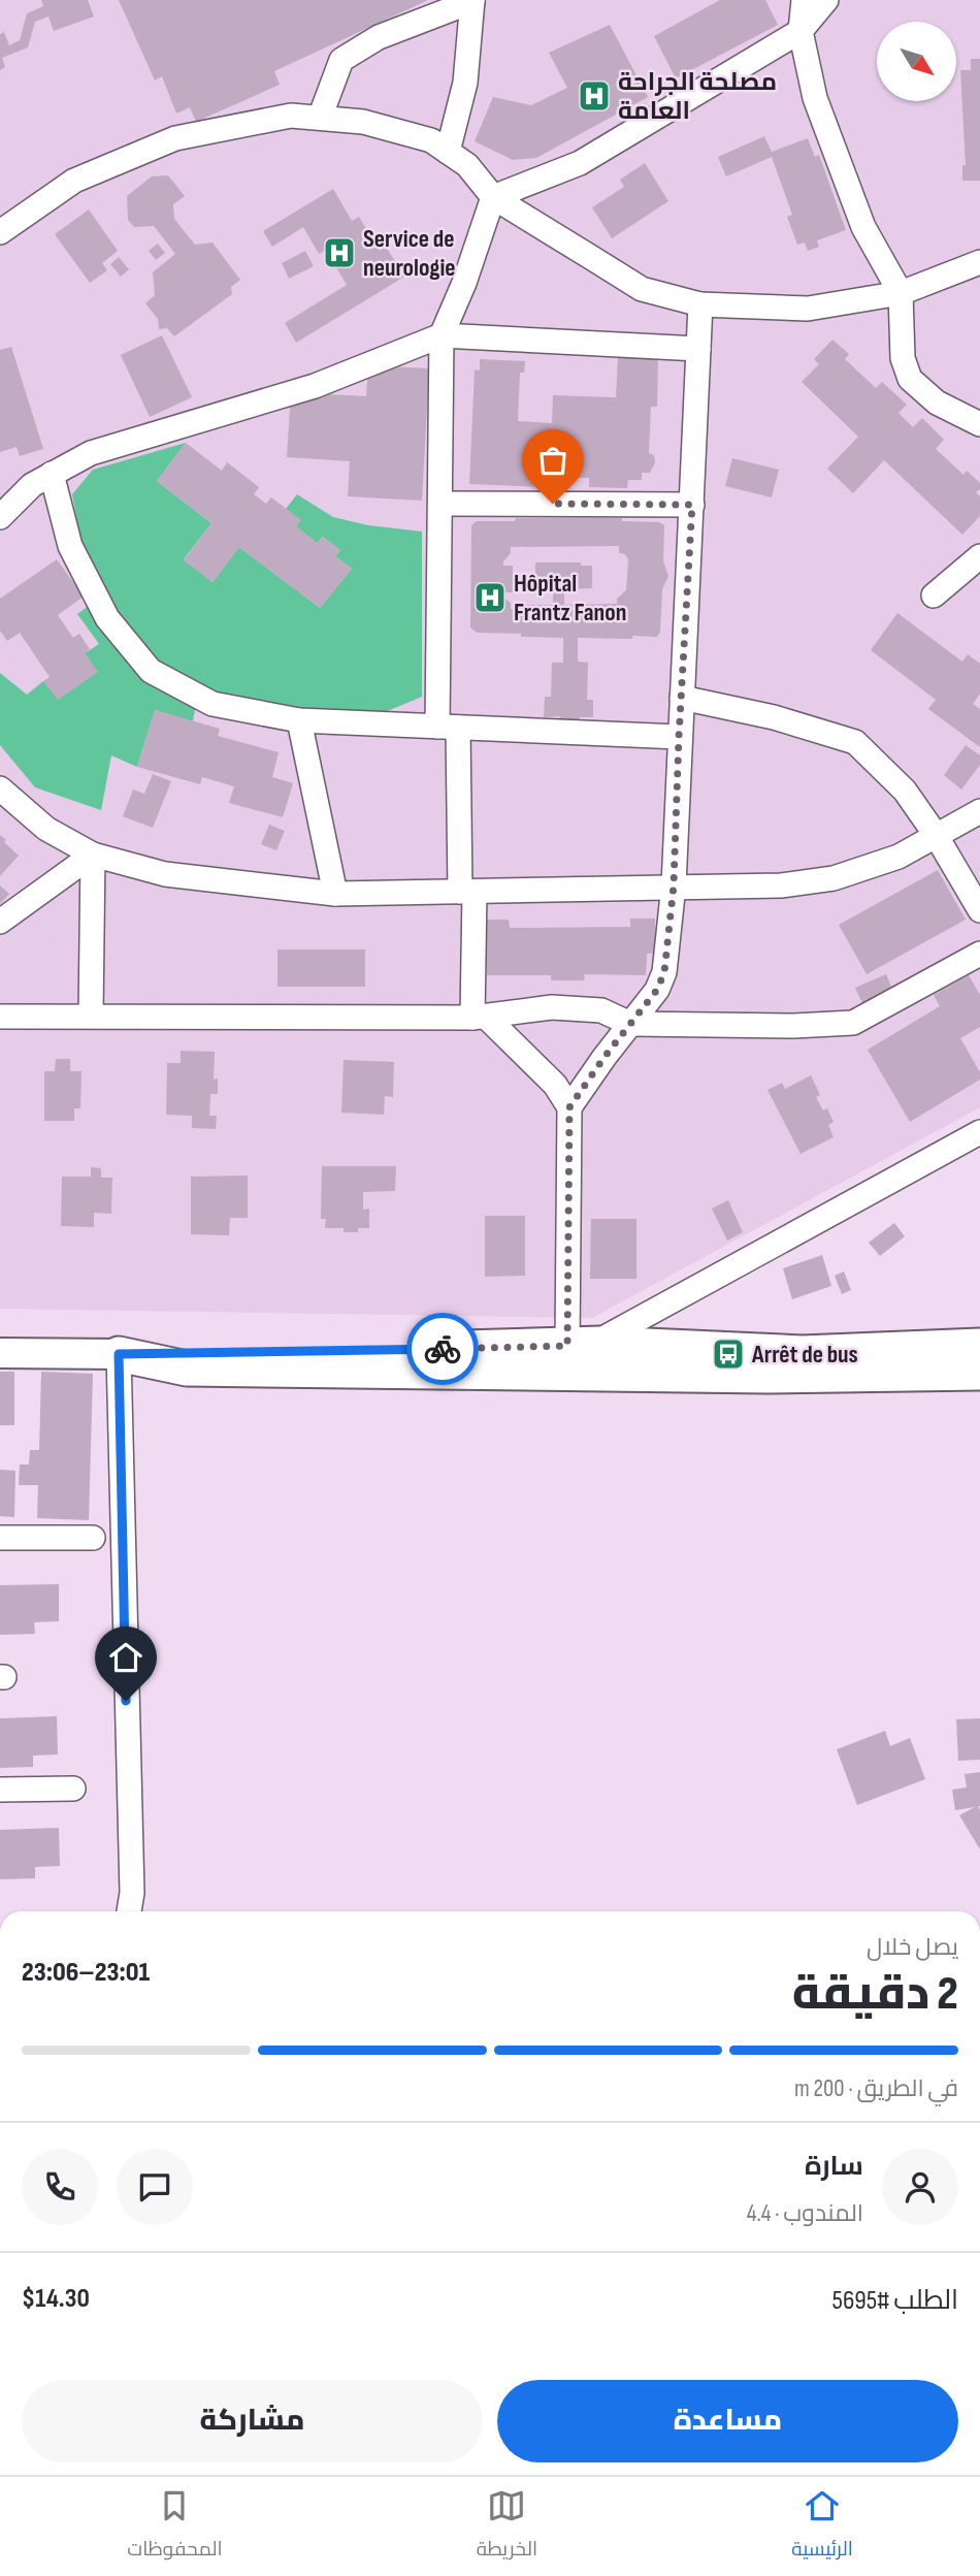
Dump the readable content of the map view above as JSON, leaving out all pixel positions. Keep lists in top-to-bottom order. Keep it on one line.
{"places":{"hospital":["مصلحة الجراحة العامة","Service de neurologie","Hôpital Frantz Fanon"],"bus stop":["Arrêt de bus"]},"north":"bottom right","page":{"heading":["2 دقيقة","يصل خلال","23:01–23:06"],"panel":["سارة","المندوب · 4.4","الطلب #5695","$14.30"],"bar":"في الطريق · 200 m","buttons":["مساعدة","مشاركة"],"tabs":["الرئيسية","الخريطة","المحفوظات"]}}
